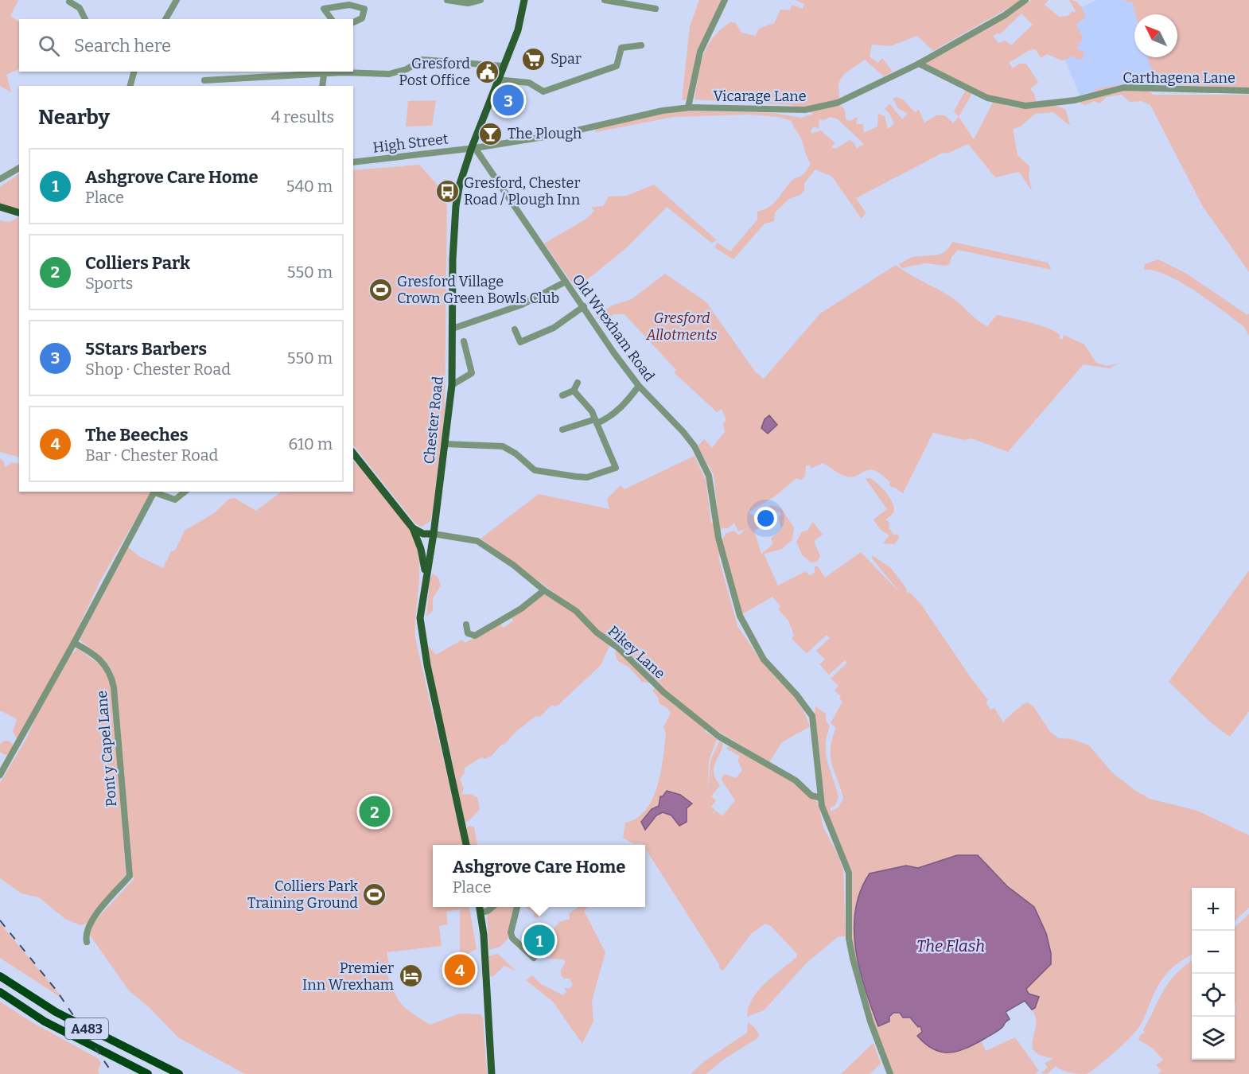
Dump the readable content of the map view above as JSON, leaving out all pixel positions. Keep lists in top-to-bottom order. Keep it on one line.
{"streets":{"highway":["A483"],"main road":["Chester Road"],"street":["Carthagena Lane","Vicarage Lane","High Street","Old Wrexham Road","Pikey Lane","Pont y Capel Lane"]},"crossings":[["Carthagena Lane","Vicarage Lane"],["Vicarage Lane","High Street"],["Vicarage Lane","Old Wrexham Road"],["Vicarage Lane","Chester Road"],["High Street","Old Wrexham Road"],["High Street","Chester Road"],["Old Wrexham Road","Chester Road"],["Old Wrexham Road","Pikey Lane"],["Chester Road","Pikey Lane"]],"water":["The Flash"],"parks":["Gresford Allotments"],"places":{"supermarket":["Spar"],"public building":["Gresford Post Office"],"bar":["The Plough"],"bus stop":["Gresford, Chester Road / Plough Inn"],"sports":["Gresford Village Crown Green Bowls Club","Colliers Park Training Ground"],"hotel":["Premier Inn Wrexham"]},"north":"top left","page":{"search":"Search here","pins":["3","2","1","4"],"heading":["Nearby","4 results"],"list":[{"mark":"1","name":"Ashgrove Care Home","note":"Place","value":"540 m"},{"mark":"2","name":"Colliers Park","note":"Sports","value":"550 m"},{"mark":"3","name":"5Stars Barbers","note":"Shop · Chester Road","value":"550 m"},{"mark":"4","name":"The Beeches","note":"Bar · Chester Road","value":"610 m"}],"popup":["Ashgrove Care Home","Place"],"map_buttons":["+","−"]}}
